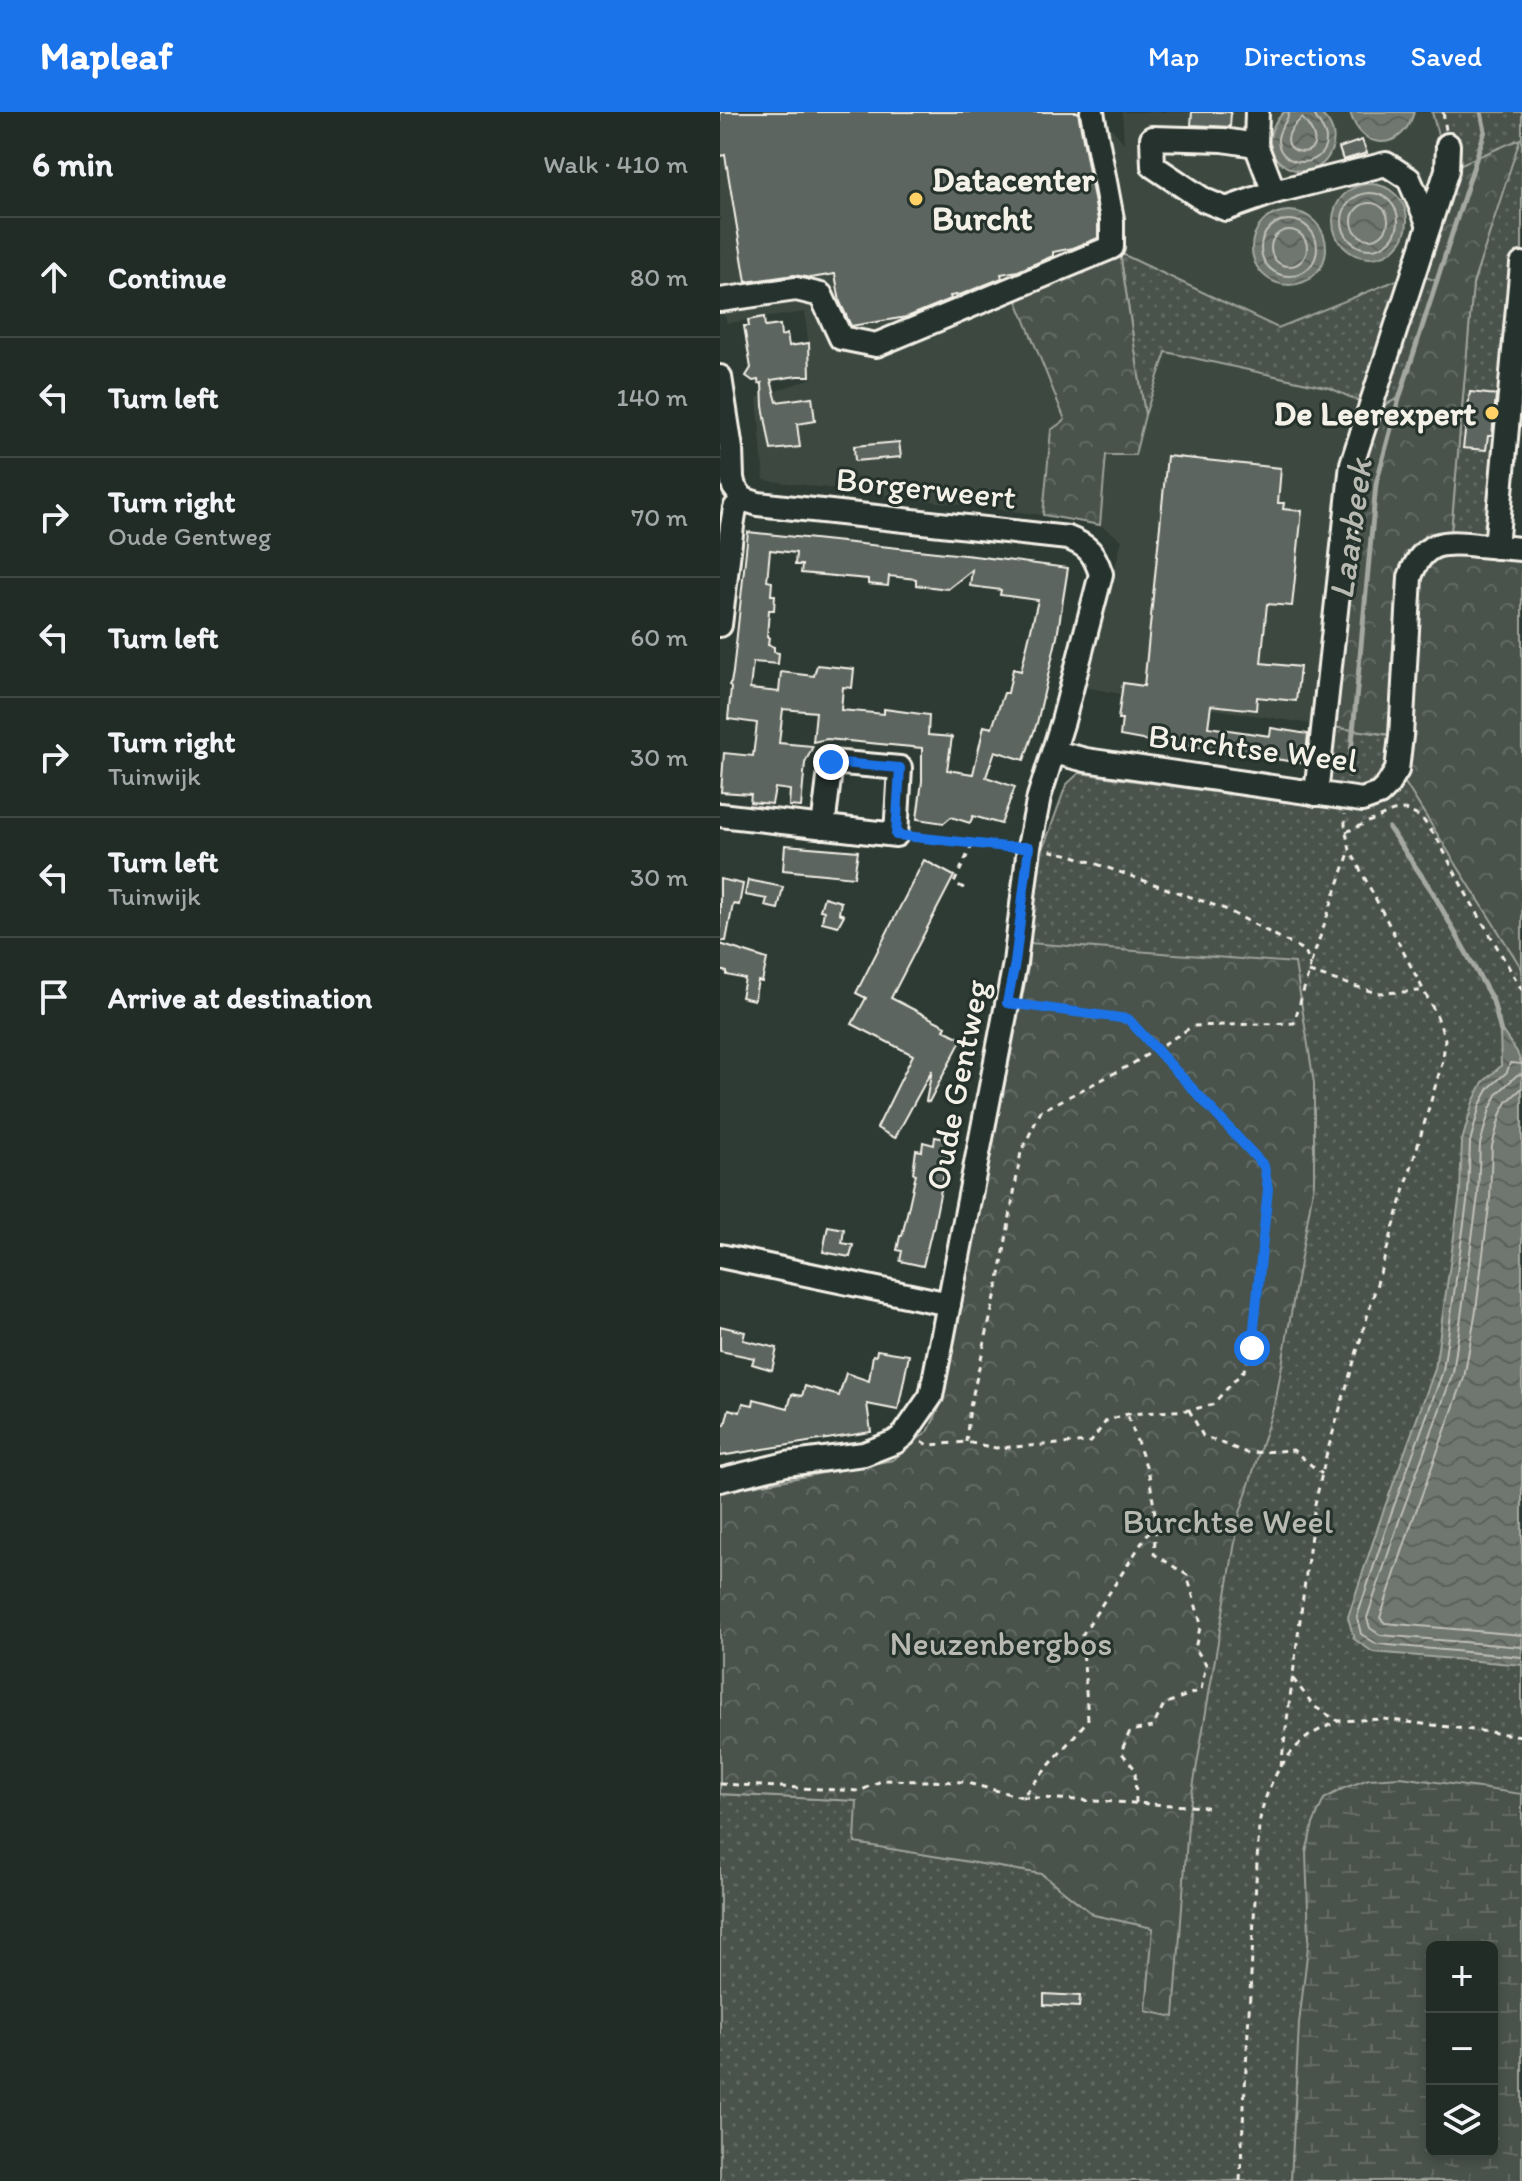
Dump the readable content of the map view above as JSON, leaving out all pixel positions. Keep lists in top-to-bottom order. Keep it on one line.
{"streets":{"street":["Borgerweert","Burchtse Weel","Oude Gentweg"]},"crossings":[["Borgerweert","Oude Gentweg"],["Burchtse Weel","Oude Gentweg"]],"water":["Laarbeek"],"parks":["Burchtse Weel","Neuzenbergbos"],"places":["Datacenter Burcht","De Leerexpert"],"page":{"header":"Mapleaf","nav":["Map","Directions","Saved"],"heading":["6 min","Walk · 410 m"],"list":[["Continue","80 m"],["Turn left","140 m"],["Turn right","Oude Gentweg","70 m"],["Turn left","60 m"],["Turn right","Tuinwijk","30 m"],["Turn left","Tuinwijk","30 m"],"Arrive at destination"],"map_buttons":["+","−"]}}
